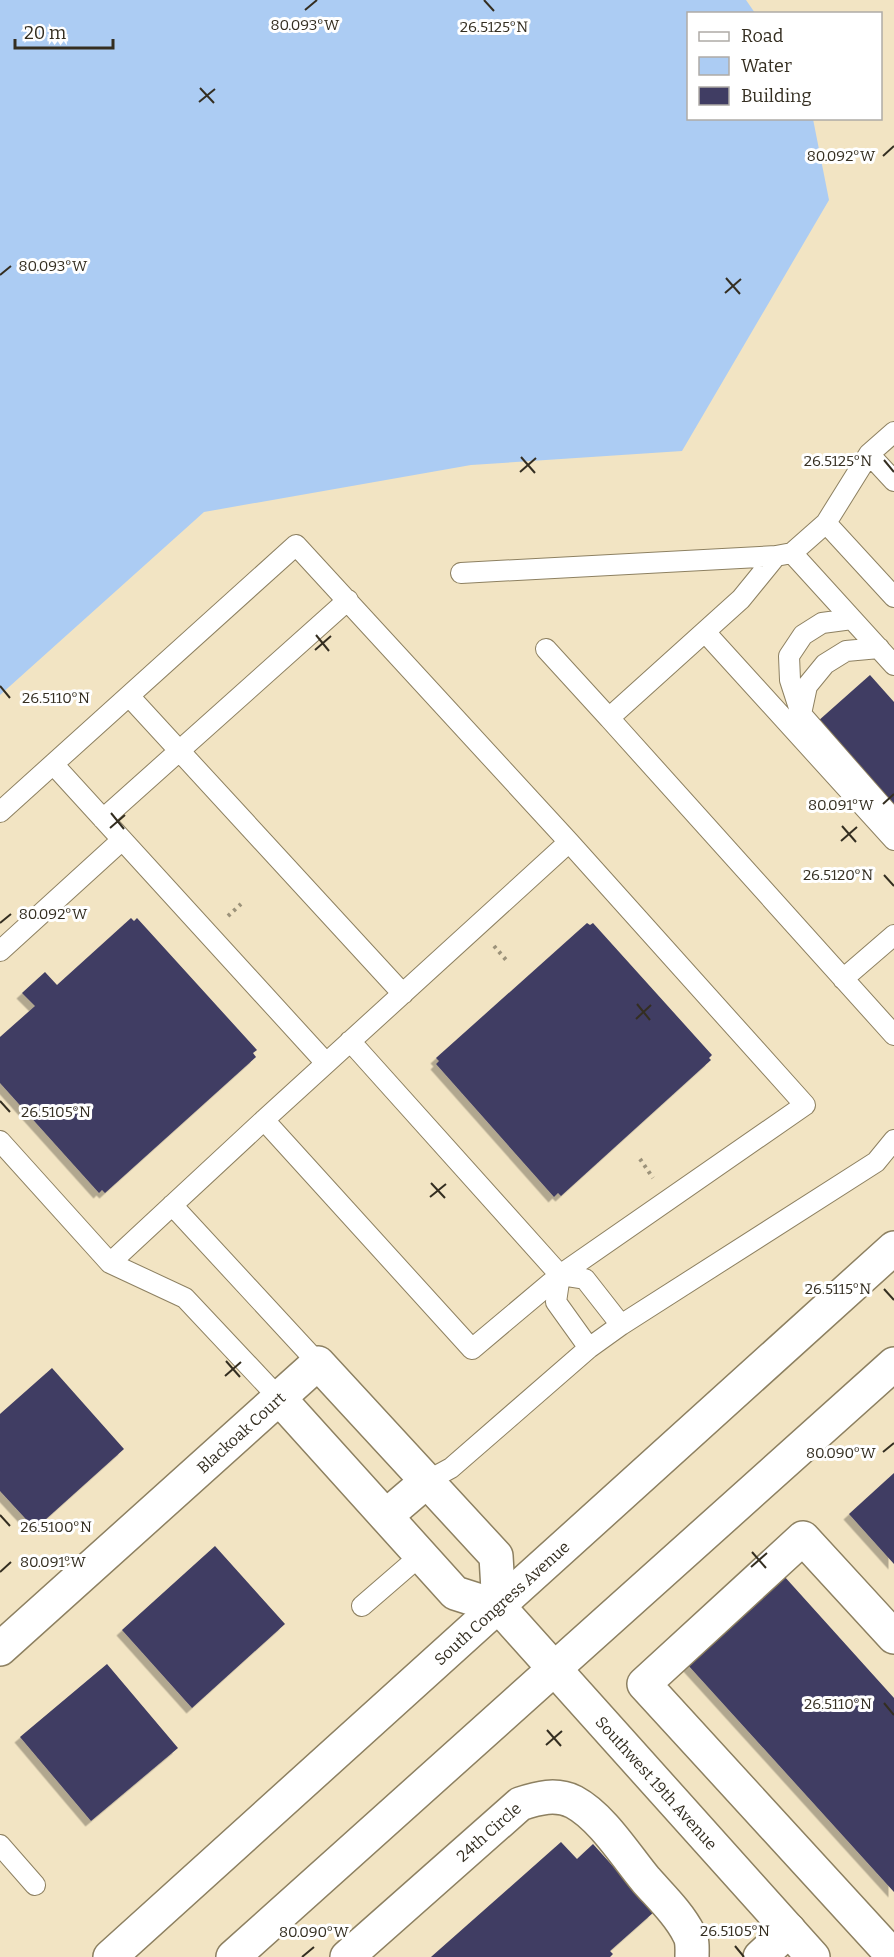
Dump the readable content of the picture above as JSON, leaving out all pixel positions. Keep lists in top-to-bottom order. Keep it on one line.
{"streets":{"street":["Blackoak Court","South Congress Avenue","Southwest 19th Avenue","24th Circle"]},"crossings":[["Blackoak Court","South Congress Avenue"],["Blackoak Court","Southwest 19th Avenue"],["South Congress Avenue","Southwest 19th Avenue"]],"legend":["Road","Water","Building"],"scale_bar":"20 m","coordinates":["80.093°W","26.5125°N","80.092°W","26.5110°N","80.091°W","26.5120°N","26.5105°N","26.5115°N","80.090°W","26.5100°N"]}
